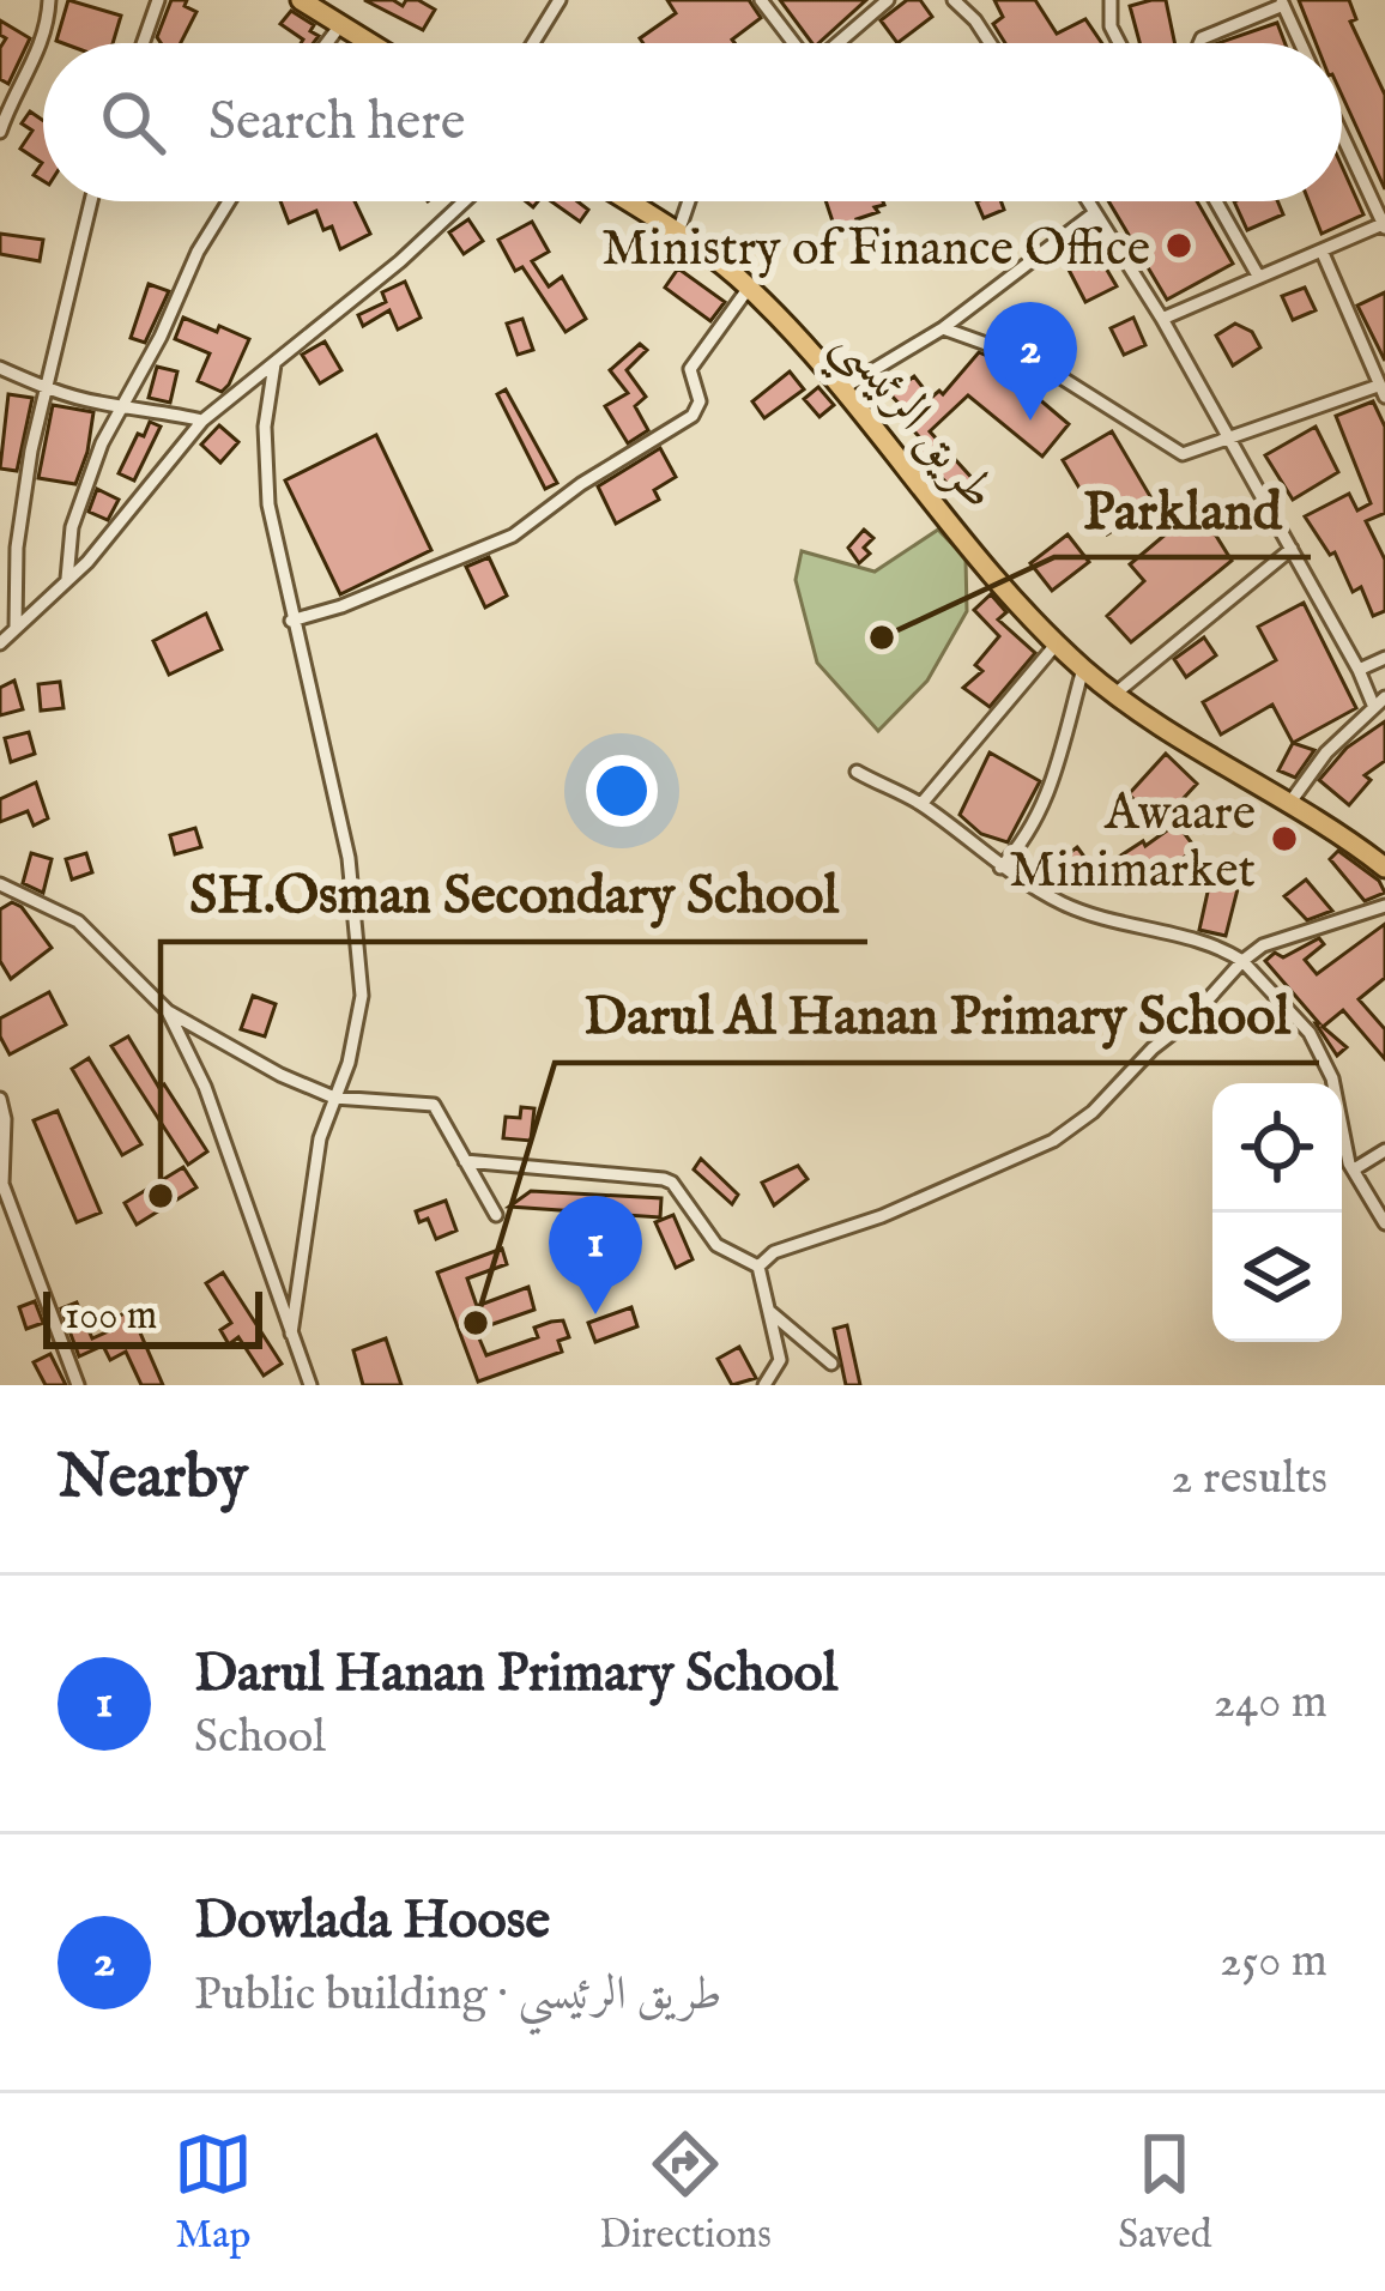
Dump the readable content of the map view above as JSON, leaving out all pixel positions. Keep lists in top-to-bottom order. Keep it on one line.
{"streets":{"main road":["طريق الرئيسي"]},"places":["Ministry of Finance Office","Parkland","Awaare Minimarket","SH.Osman Secondary School","Darul Al Hanan Primary School"],"scale_bar":"100 m","page":{"search":"Search here","pins":["2","1"],"scale":"100 m","heading":["Nearby","2 results"],"list":[{"mark":"1","name":"Darul Hanan Primary School","note":"School","value":"240 m"},{"mark":"2","name":"Dowlada Hoose","note":"Public building · طريق الرئيسي","value":"250 m"}],"nav":["Map","Directions","Saved"]}}
